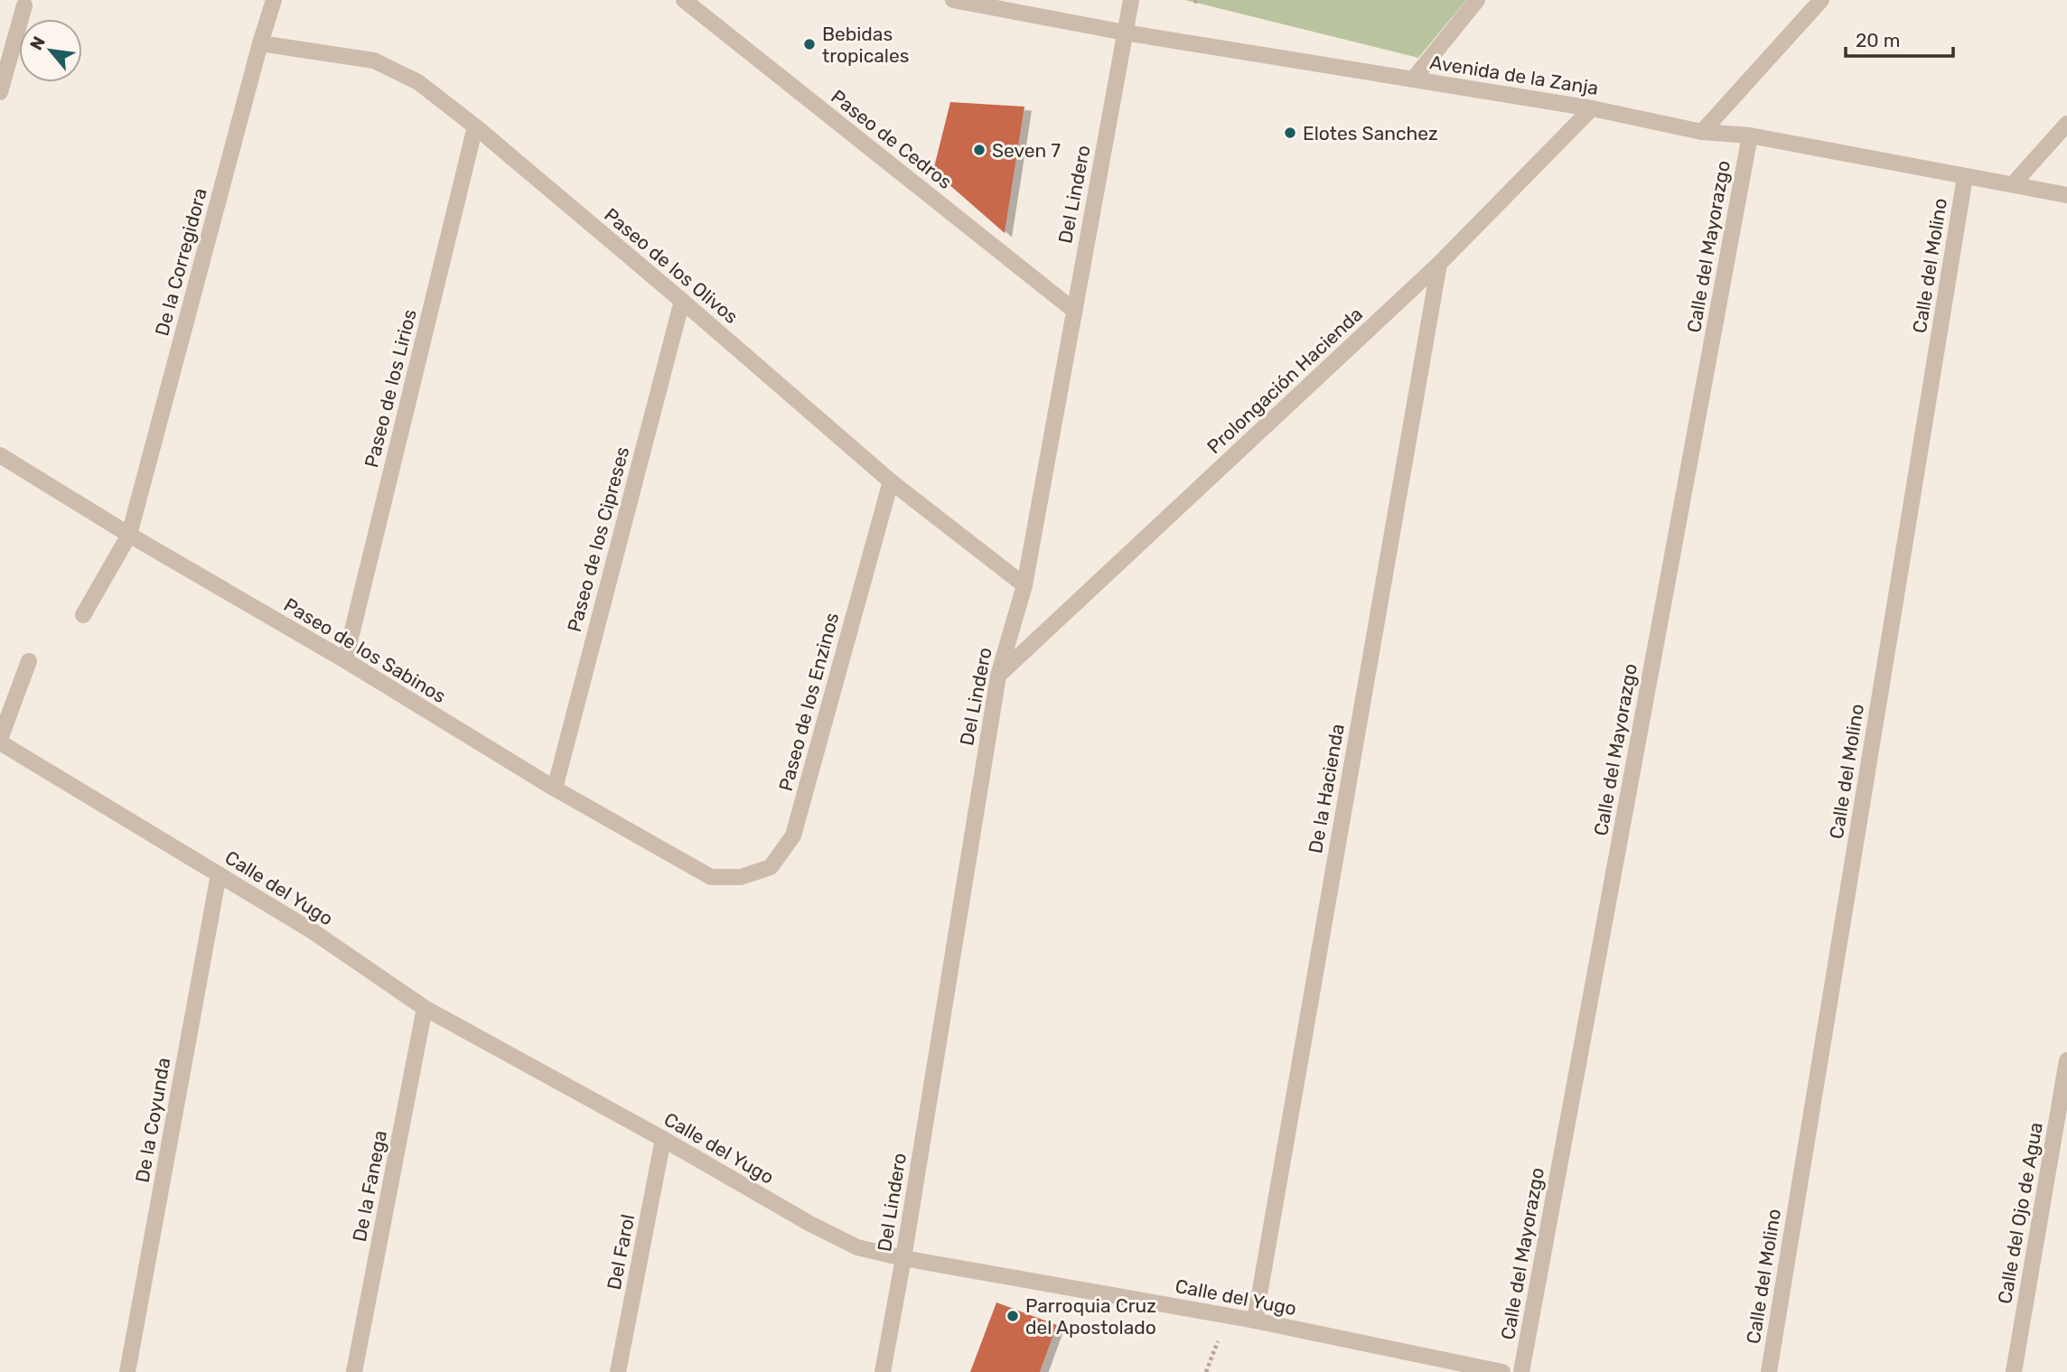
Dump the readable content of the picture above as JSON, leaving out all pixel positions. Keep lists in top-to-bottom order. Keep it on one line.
{"streets":{"street":["Avenida de la Zanja","Paseo de Cedros","Del Lindero","Calle del Mayorazgo","De la Corregidora","Paseo de los Olivos","Calle del Molino","Prolongación Hacienda","Paseo de los Lirios","Paseo de los Cipreses","Paseo de los Sabinos","Paseo de los Enzinos","De la Hacienda","Calle del Yugo","De la Coyunda","De la Fanega","Calle del Ojo de Agua","Del Farol"]},"crossings":[["Avenida de la Zanja","Del Lindero"],["Avenida de la Zanja","Calle del Mayorazgo"],["Avenida de la Zanja","Calle del Molino"],["Avenida de la Zanja","Prolongación Hacienda"],["Paseo de Cedros","Del Lindero"],["Del Lindero","Paseo de los Olivos"],["Del Lindero","Prolongación Hacienda"],["Del Lindero","Calle del Yugo"],["De la Corregidora","Paseo de los Olivos"],["De la Corregidora","Paseo de los Sabinos"],["Paseo de los Olivos","Paseo de los Lirios"],["Paseo de los Olivos","Paseo de los Cipreses"],["Paseo de los Olivos","Paseo de los Enzinos"],["Prolongación Hacienda","De la Hacienda"],["Paseo de los Lirios","Paseo de los Sabinos"],["Paseo de los Cipreses","Paseo de los Sabinos"],["Paseo de los Sabinos","Paseo de los Enzinos"],["De la Hacienda","Calle del Yugo"],["Calle del Yugo","De la Coyunda"],["Calle del Yugo","De la Fanega"],["Calle del Yugo","Del Farol"]],"places":["Bebidas tropicales","Elotes Sanchez","Seven 7","Parroquia Cruz del Apostolado"],"scale_bar":"20 m","north":"top left"}
